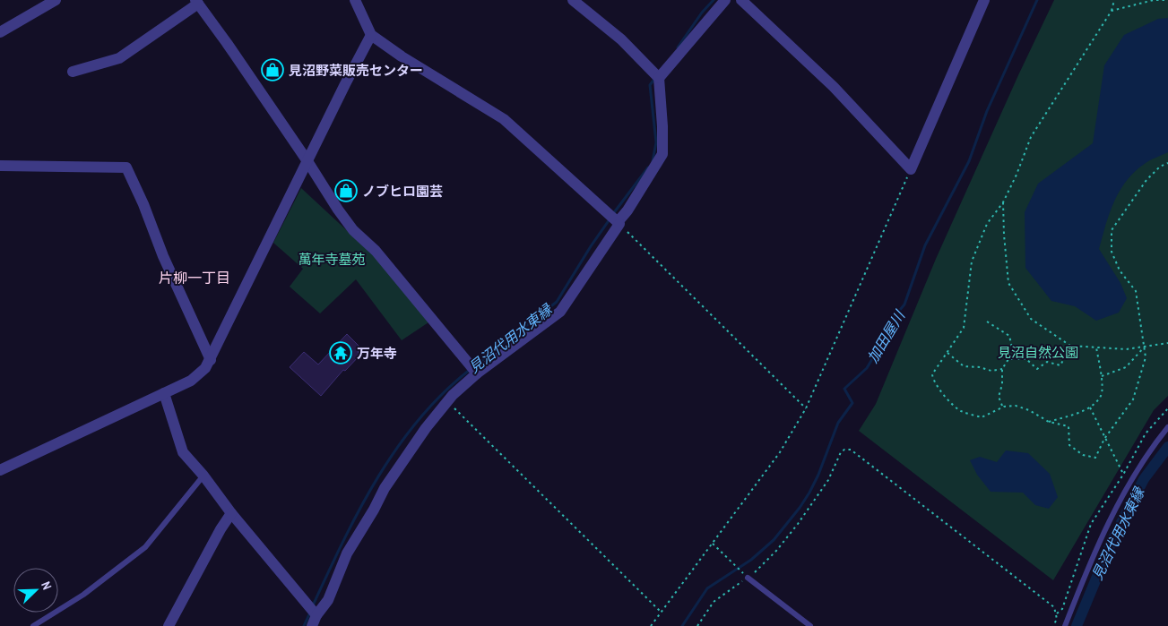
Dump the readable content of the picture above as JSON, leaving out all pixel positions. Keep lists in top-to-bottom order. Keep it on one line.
{"districts":["片柳一丁目"],"water":["加田屋川","見沼代用水東縁"],"parks":["萬年寺墓苑","見沼自然公園"],"places":{"shop":["見沼野菜販売センター","ノブヒロ園芸"],"temple":["万年寺"]},"north":"top right"}
